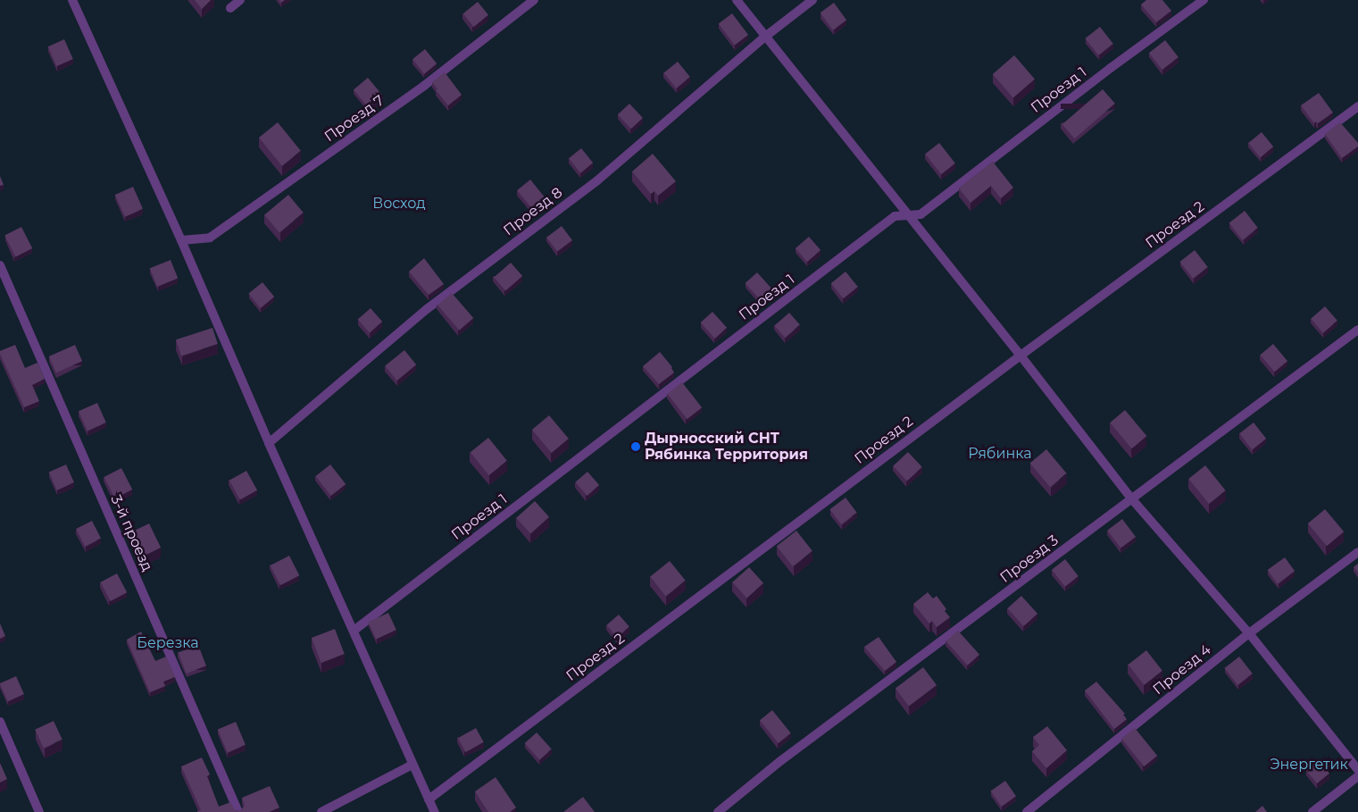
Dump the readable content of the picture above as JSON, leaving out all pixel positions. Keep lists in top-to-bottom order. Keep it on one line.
{"streets":{"street":["Проезд 1","Проезд 7","Проезд 8","Проезд 2","3-й проезд","Проезд 3","Проезд 4"]},"parks":["Восход","Рябинка","Березка","Энергетик"],"places":["Дырносский СНТ Рябинка Территория"]}
